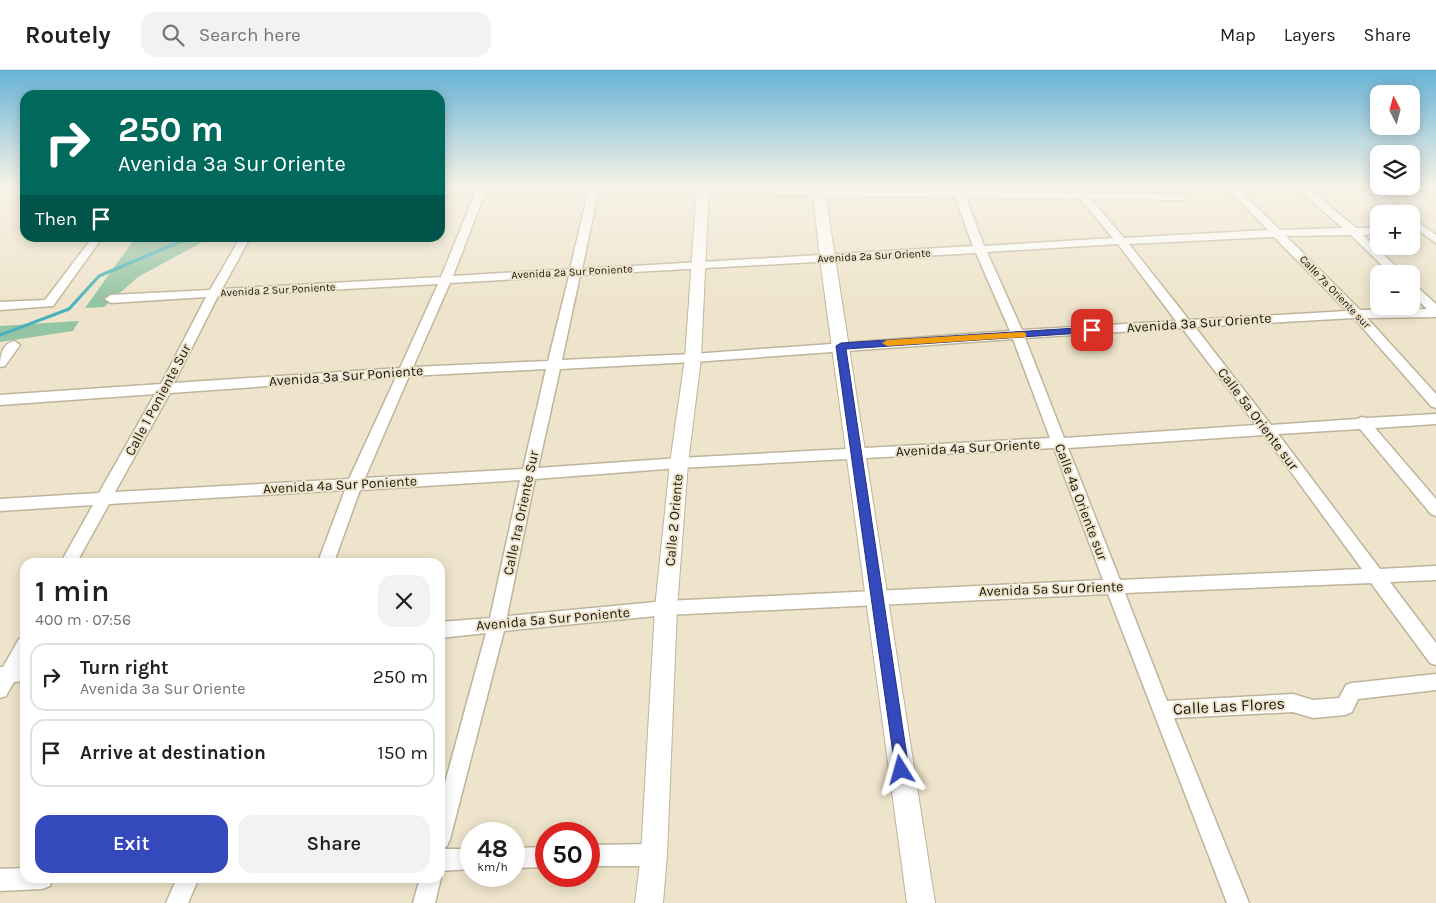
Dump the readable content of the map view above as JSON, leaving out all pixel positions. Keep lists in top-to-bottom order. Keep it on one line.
{"streets":{"main road":["Calle 2 Oriente"],"street":["Avenida 2a Sur Oriente","Avenida 2a Sur Poniente","Avenida 2 Sur Poniente","Calle 7a Oriente sur","Avenida 3a Sur Oriente","Avenida 3a Sur Poniente","Calle 1 Poniente Sur","Calle 5a Oriente sur","Avenida 4a Sur Oriente","Avenida 4a Sur Poniente","Calle 4a Oriente sur","Calle 1ra Oriente Sur","Avenida 5a Sur Oriente","Avenida 5a Sur Poniente","Calle Las Flores"]},"crossings":[["Avenida 2a Sur Oriente","Avenida 2a Sur Poniente"],["Avenida 2a Sur Oriente","Calle 7a Oriente sur"],["Avenida 2a Sur Oriente","Calle 5a Oriente sur"],["Avenida 2a Sur Oriente","Calle 4a Oriente sur"],["Avenida 2a Sur Oriente","Calle 2 Oriente"],["Avenida 2a Sur Poniente","Avenida 2 Sur Poniente"],["Avenida 2a Sur Poniente","Calle 1ra Oriente Sur"],["Avenida 2a Sur Poniente","Calle 2 Oriente"],["Avenida 2 Sur Poniente","Calle 1 Poniente Sur"],["Calle 7a Oriente sur","Avenida 3a Sur Oriente"],["Avenida 3a Sur Oriente","Avenida 3a Sur Poniente"],["Avenida 3a Sur Oriente","Calle 5a Oriente sur"],["Avenida 3a Sur Oriente","Calle 4a Oriente sur"],["Avenida 3a Sur Oriente","Calle 2 Oriente"],["Avenida 3a Sur Poniente","Calle 1 Poniente Sur"],["Avenida 3a Sur Poniente","Calle 1ra Oriente Sur"],["Avenida 3a Sur Poniente","Calle 2 Oriente"],["Calle 1 Poniente Sur","Avenida 4a Sur Poniente"],["Calle 5a Oriente sur","Avenida 4a Sur Oriente"],["Calle 5a Oriente sur","Avenida 5a Sur Oriente"],["Avenida 4a Sur Oriente","Avenida 4a Sur Poniente"],["Avenida 4a Sur Oriente","Calle 4a Oriente sur"],["Avenida 4a Sur Oriente","Calle 2 Oriente"],["Avenida 4a Sur Poniente","Calle 1ra Oriente Sur"],["Avenida 4a Sur Poniente","Calle 2 Oriente"],["Calle 4a Oriente sur","Avenida 5a Sur Oriente"],["Calle 4a Oriente sur","Calle Las Flores"],["Calle 1ra Oriente Sur","Avenida 5a Sur Poniente"],["Calle 2 Oriente","Avenida 5a Sur Oriente"],["Calle 2 Oriente","Avenida 5a Sur Poniente"],["Avenida 5a Sur Oriente","Avenida 5a Sur Poniente"]],"north":"top","page":{"header":"Routely","search":"Search here","nav":["Map","Layers","Share"],"map_buttons":["+","−"],"turn":["250 m","Avenida 3a Sur Oriente"],"then":"Then","heading":["1 min","400 m · 07:56"],"list":[{"name":"Turn right","note":"Avenida 3a Sur Oriente","value":"250 m"},{"name":"Arrive at destination","value":"150 m"}],"buttons":["Exit","Share"],"speed":"48 km/h","limit":"50"}}
